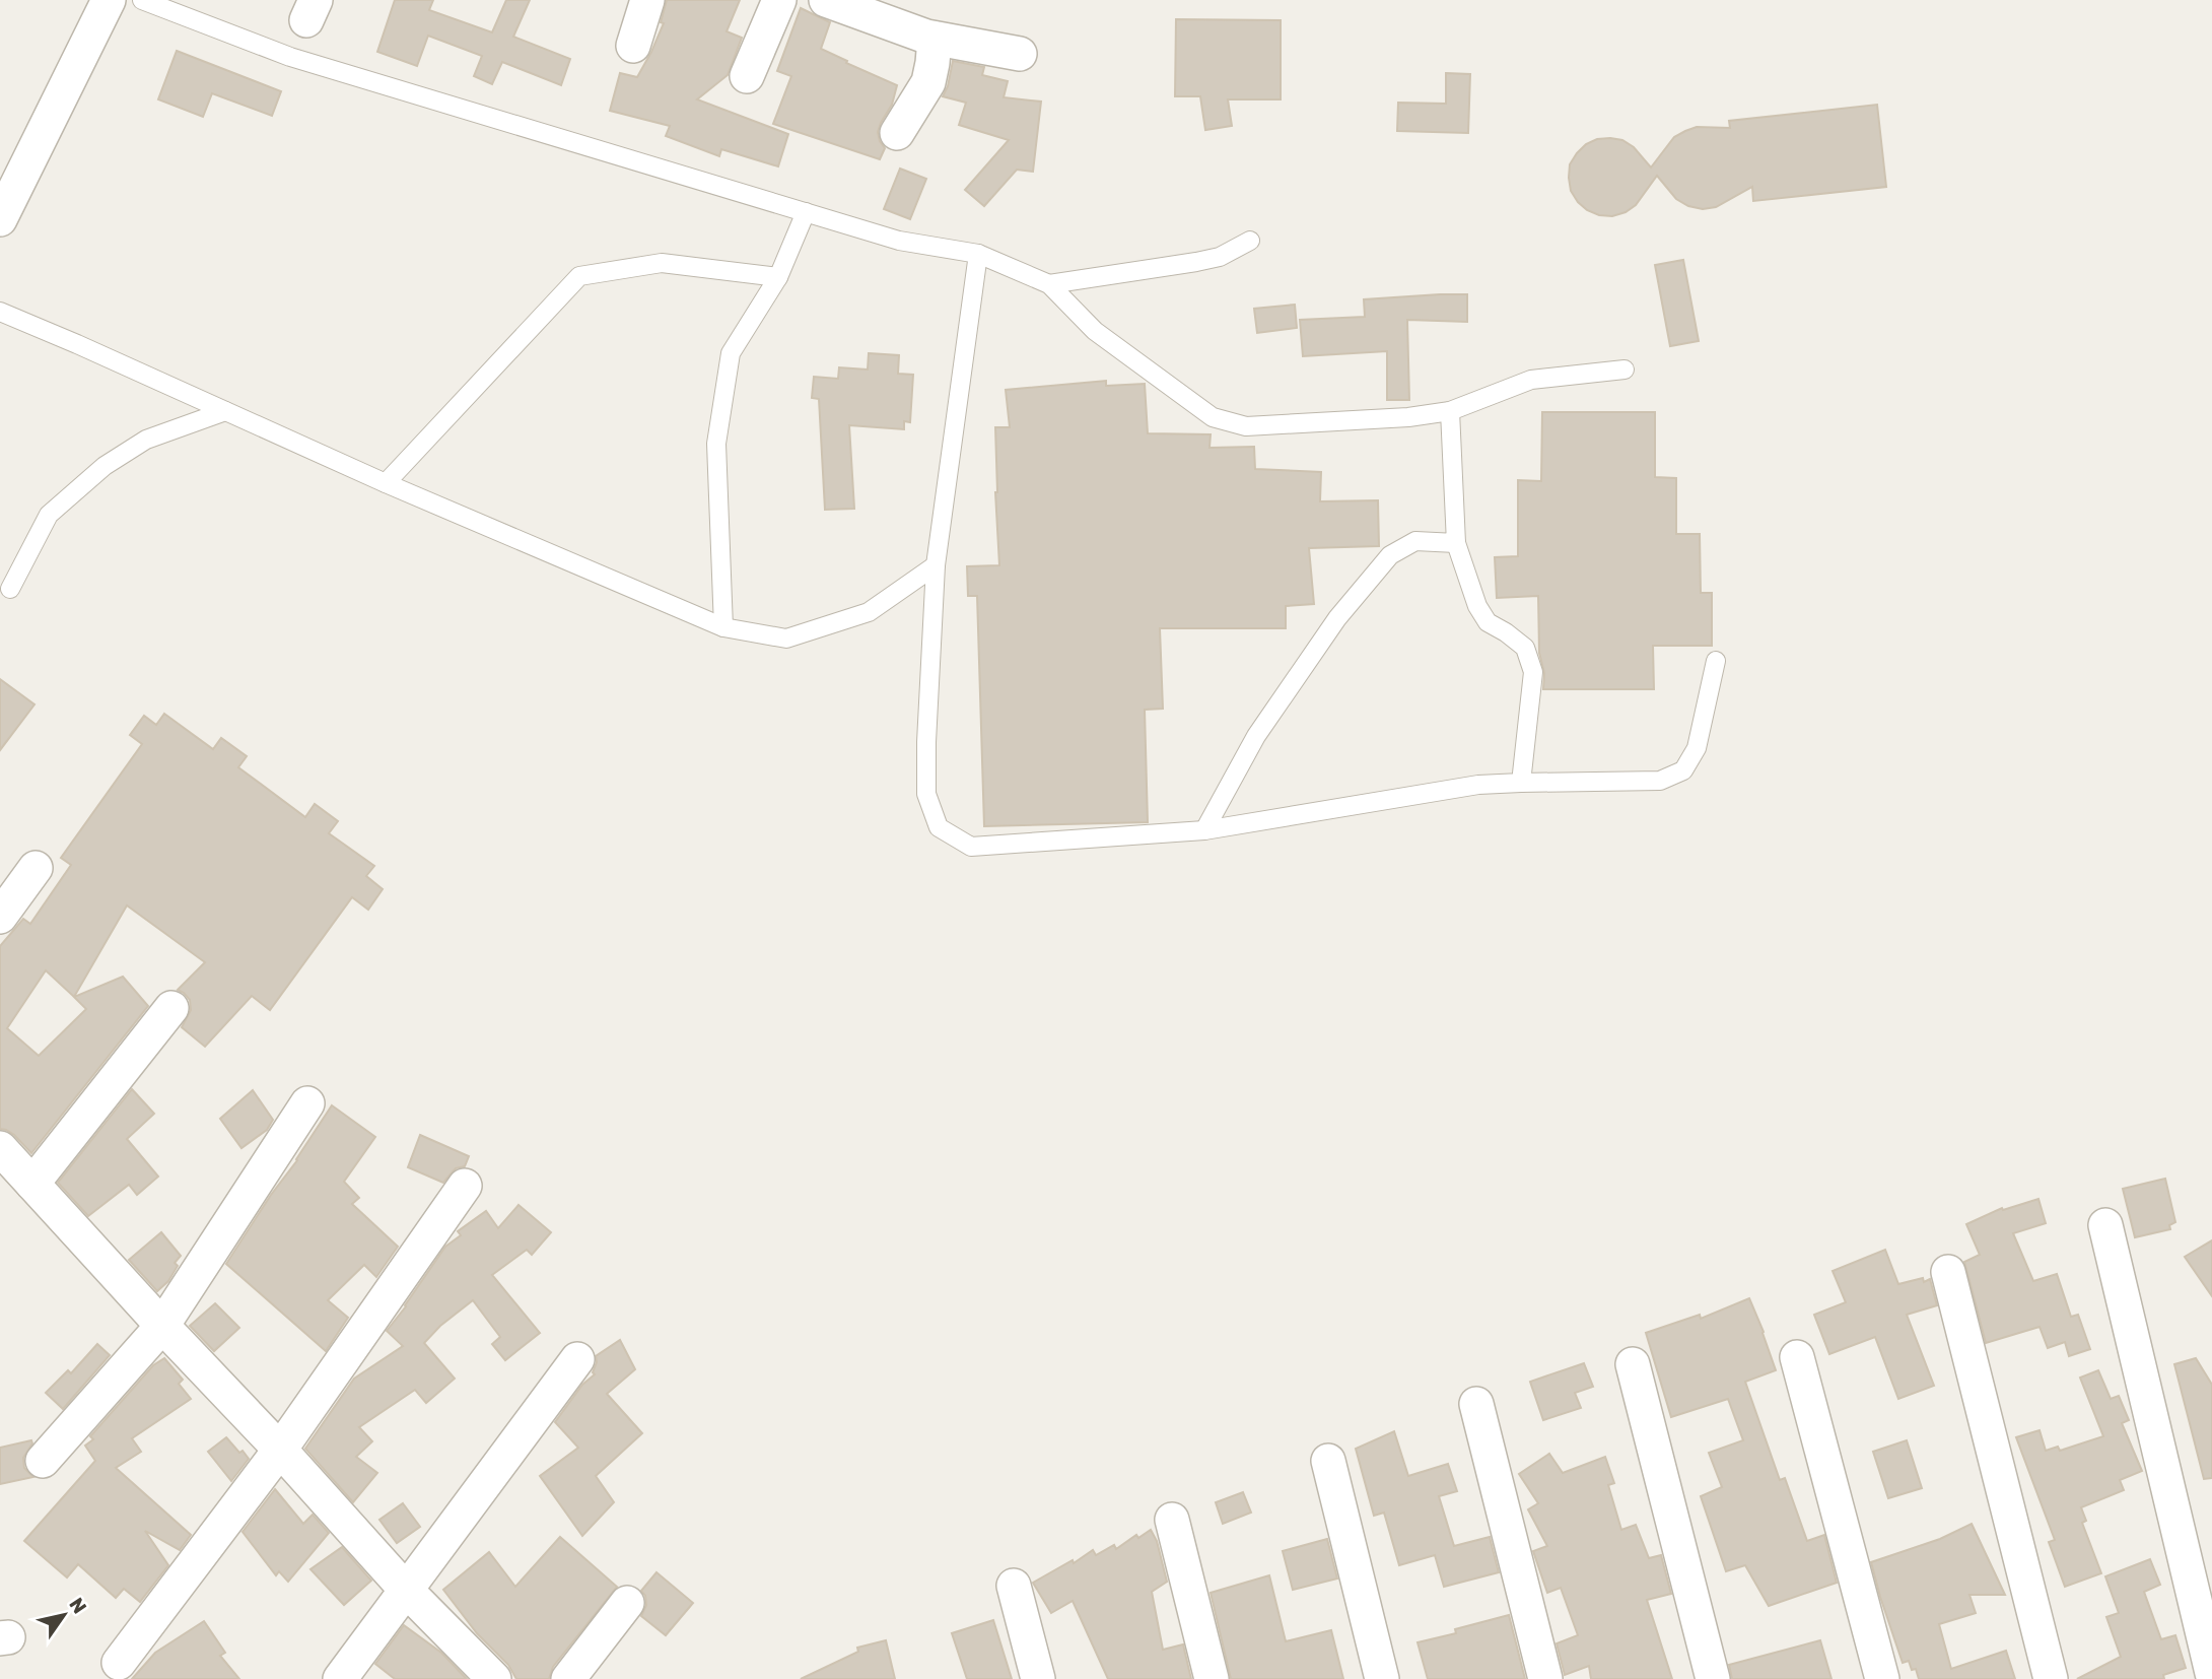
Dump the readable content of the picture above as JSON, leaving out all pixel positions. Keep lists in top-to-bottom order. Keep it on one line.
{"north":"top right"}
